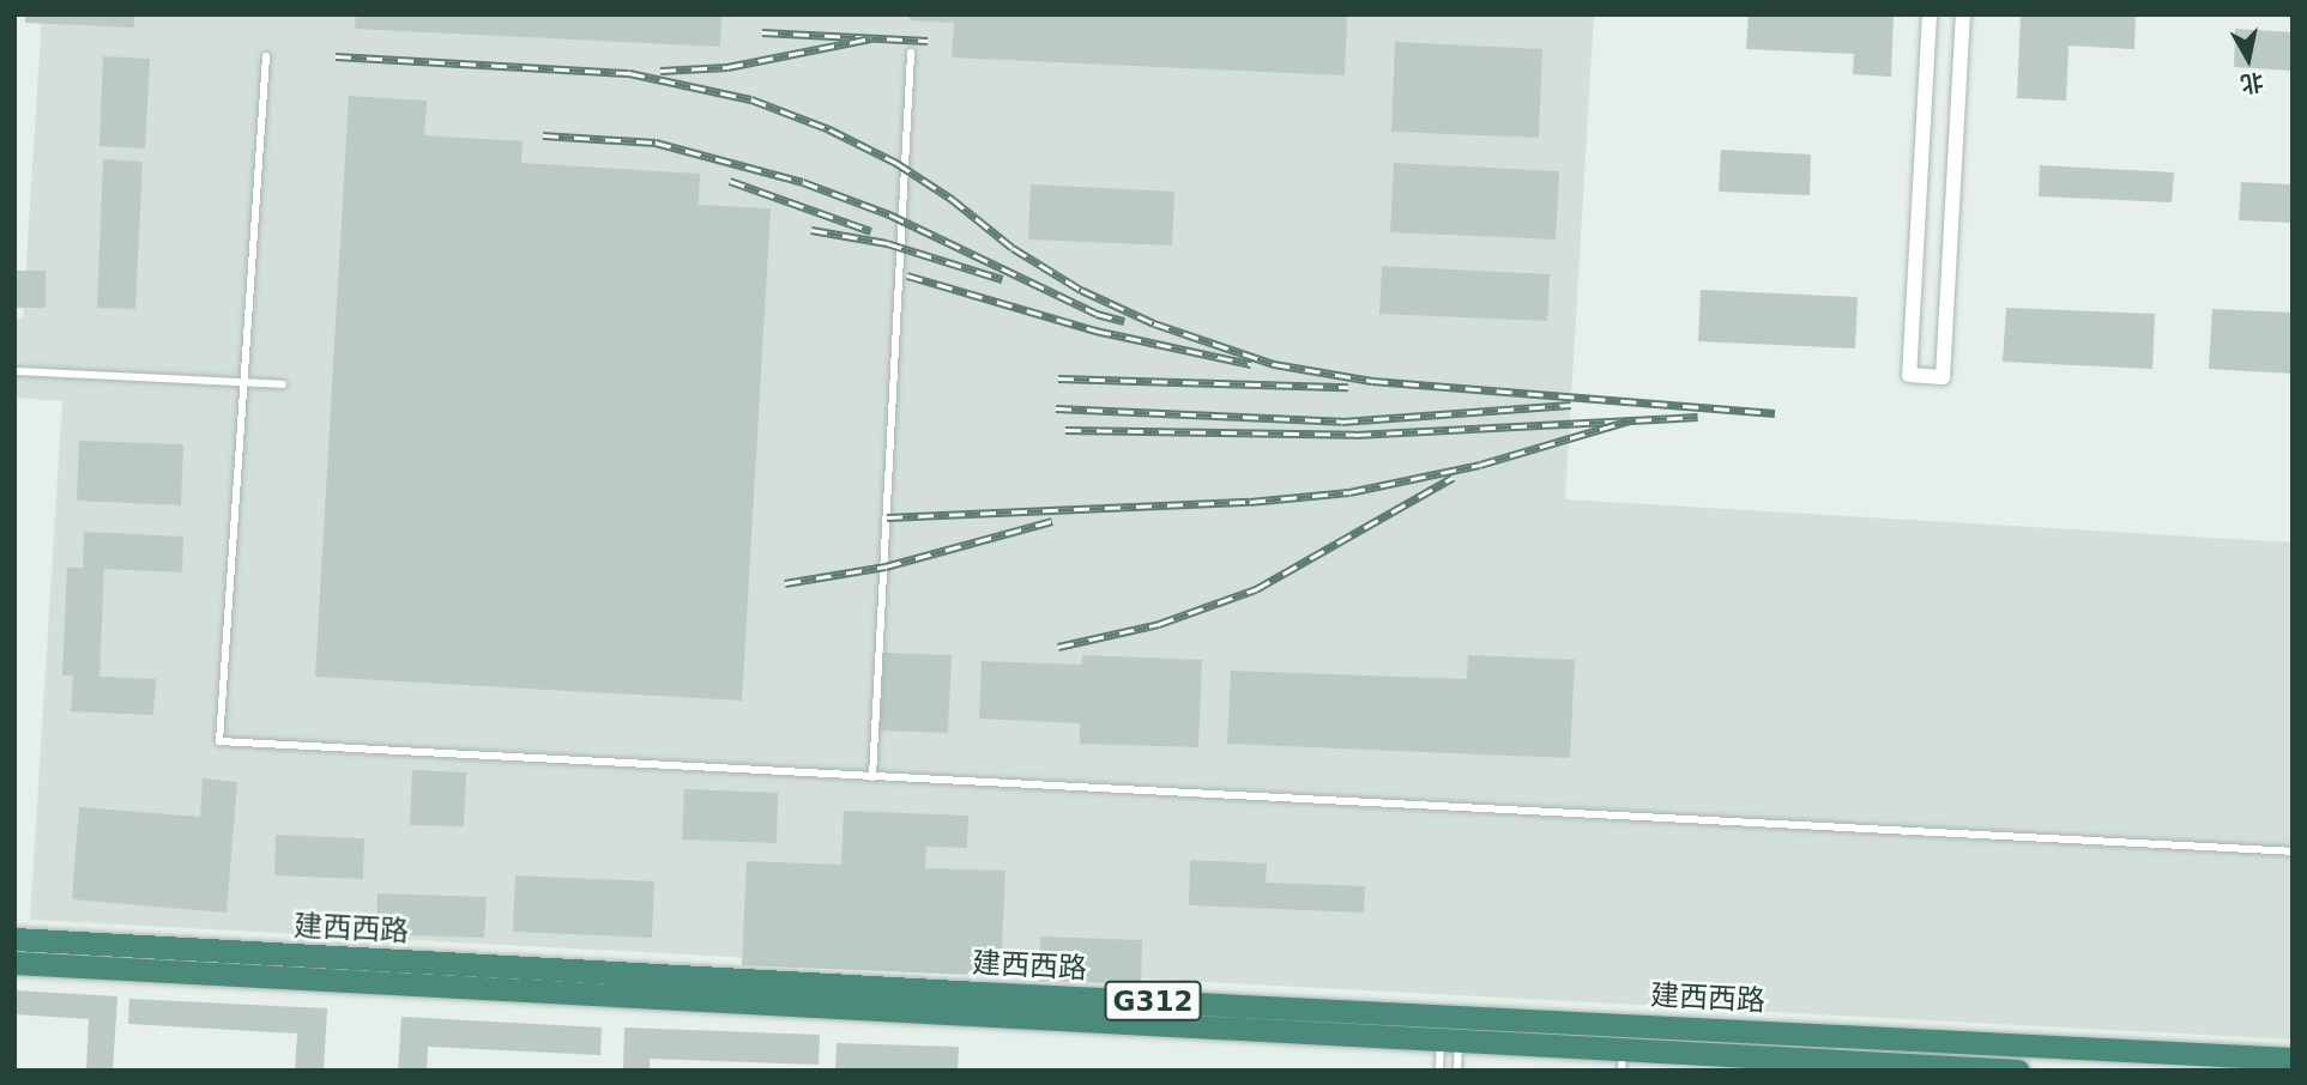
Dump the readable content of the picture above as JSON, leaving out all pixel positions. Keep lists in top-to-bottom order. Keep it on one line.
{"streets":{"highway":["建西西路","G312"]},"north":"bottom"}
